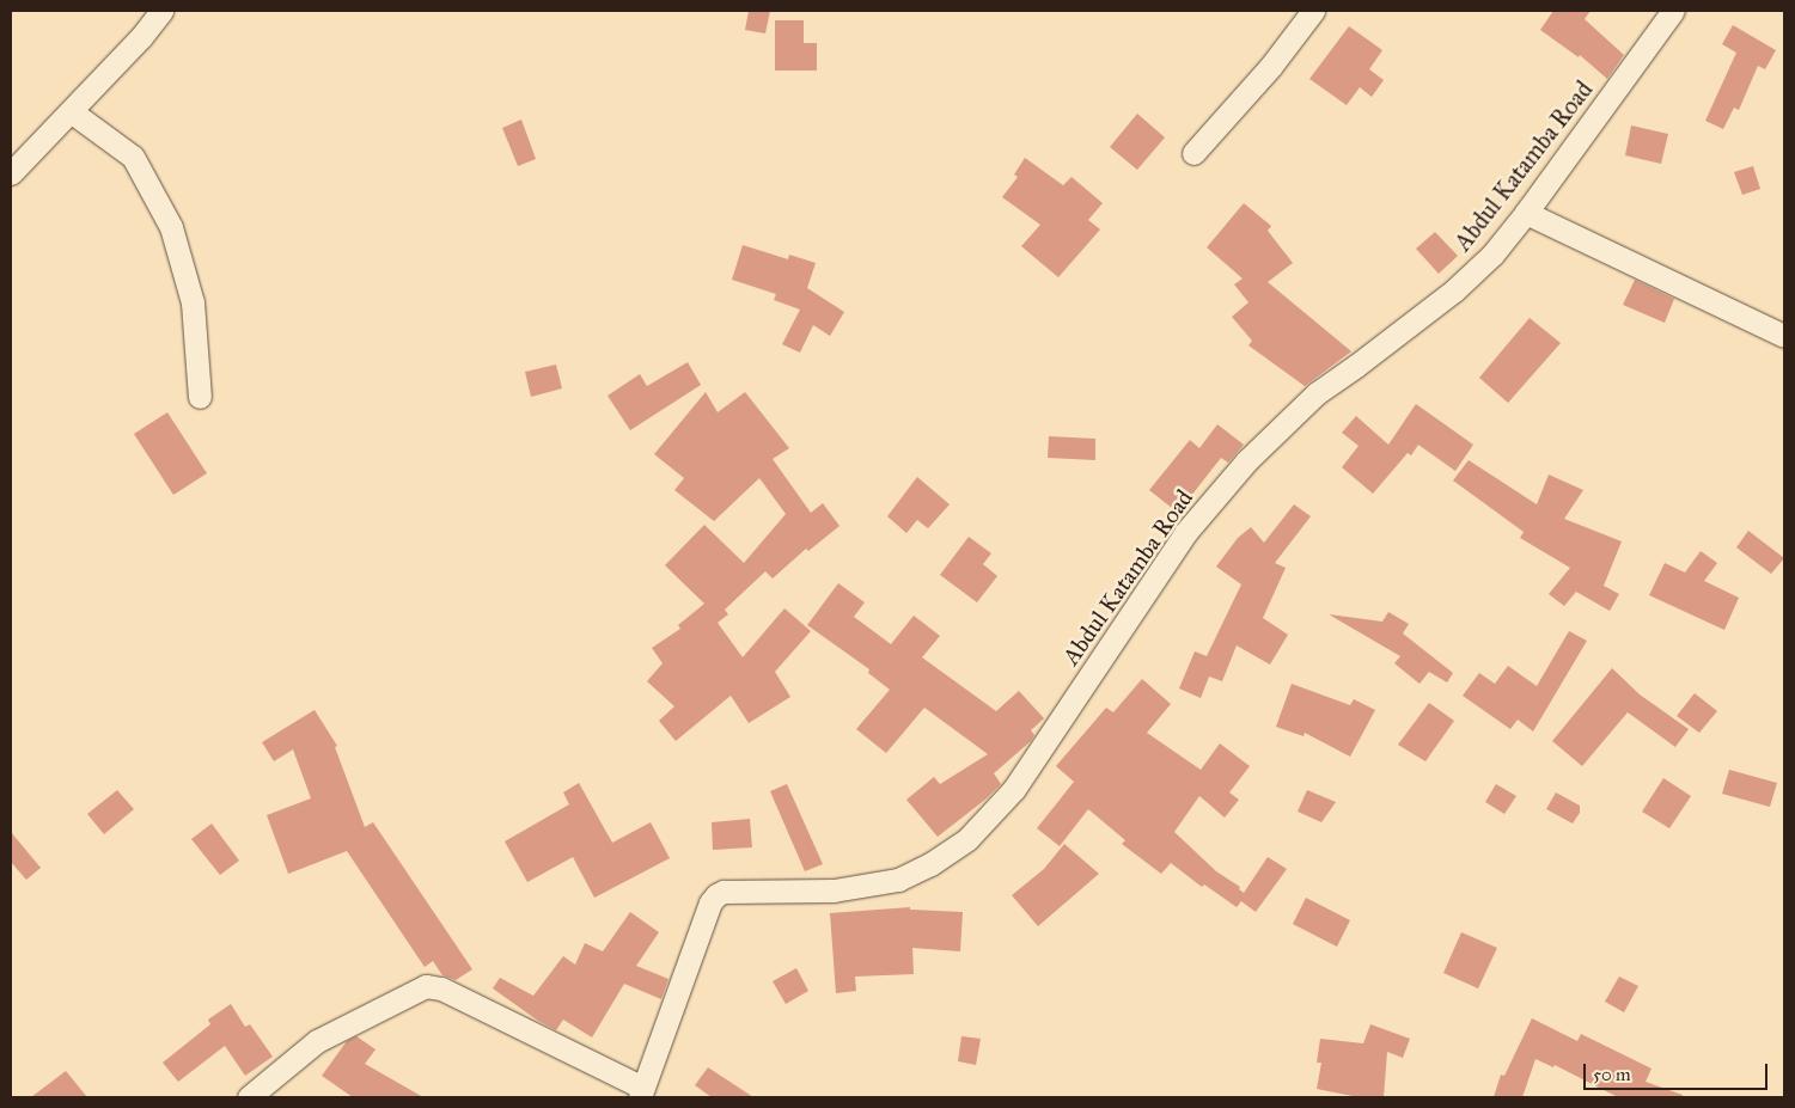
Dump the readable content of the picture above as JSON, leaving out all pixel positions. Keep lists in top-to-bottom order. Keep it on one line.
{"streets":{"street":["Abdul Katamba Road"]},"scale_bar":"50 m"}
